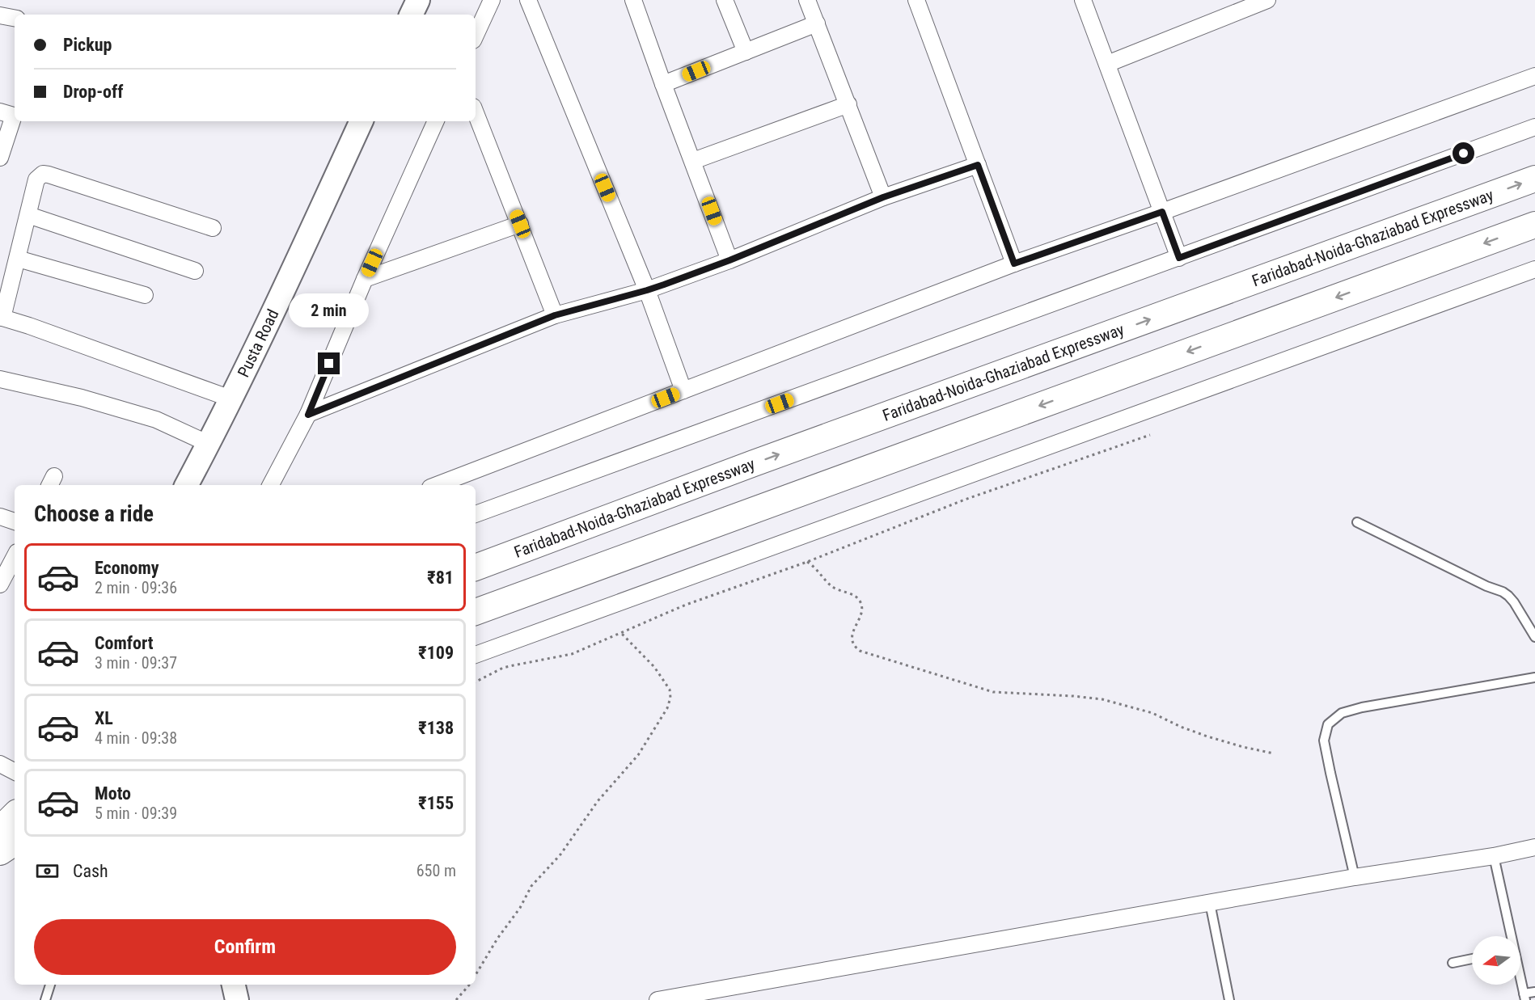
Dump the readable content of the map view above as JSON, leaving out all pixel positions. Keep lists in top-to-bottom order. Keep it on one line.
{"streets":{"main road":["Faridabad-Noida-Ghaziabad Expressway"],"street":["Pusta Road"]},"north":"left","page":{"banner":["Pickup","Drop-off"],"bubble":"2 min","heading":"Choose a ride","list":[{"name":"Economy","note":"2 min · 09:36","value":"₹81"},{"name":"Comfort","note":"3 min · 09:37","value":"₹109"},{"name":"XL","note":"4 min · 09:38","value":"₹138"},{"name":"Moto","note":"5 min · 09:39","value":"₹155"}],"pay":["Cash","650 m"],"buttons":"Confirm"}}
